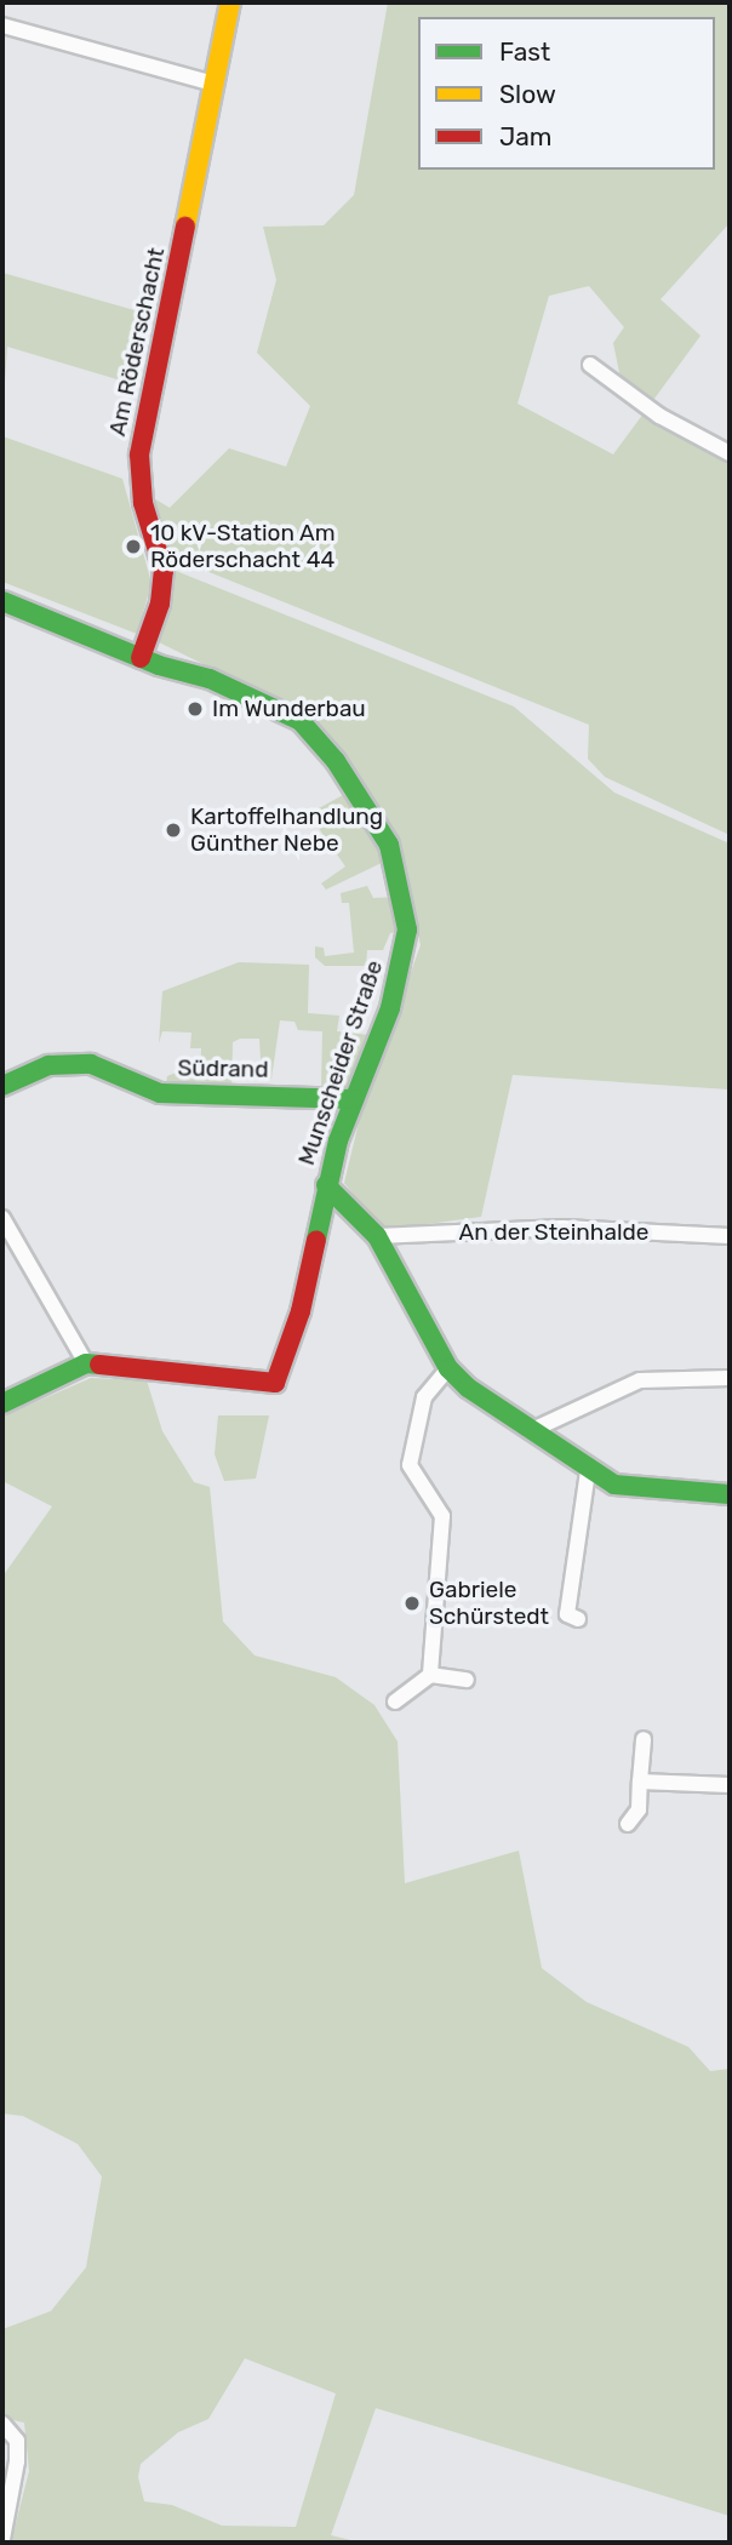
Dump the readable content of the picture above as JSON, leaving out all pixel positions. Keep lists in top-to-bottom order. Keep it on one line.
{"streets":{"street":["Am Röderschacht","Munscheider Straße","Südrand","An der Steinhalde"]},"crossings":[["Am Röderschacht","Munscheider Straße"],["Munscheider Straße","Südrand"]],"places":["10 kV-Station Am Röderschacht 44","Im Wunderbau","Kartoffelhandlung Günther Nebe","Gabriele Schürstedt"],"legend":["Fast","Slow","Jam"]}
